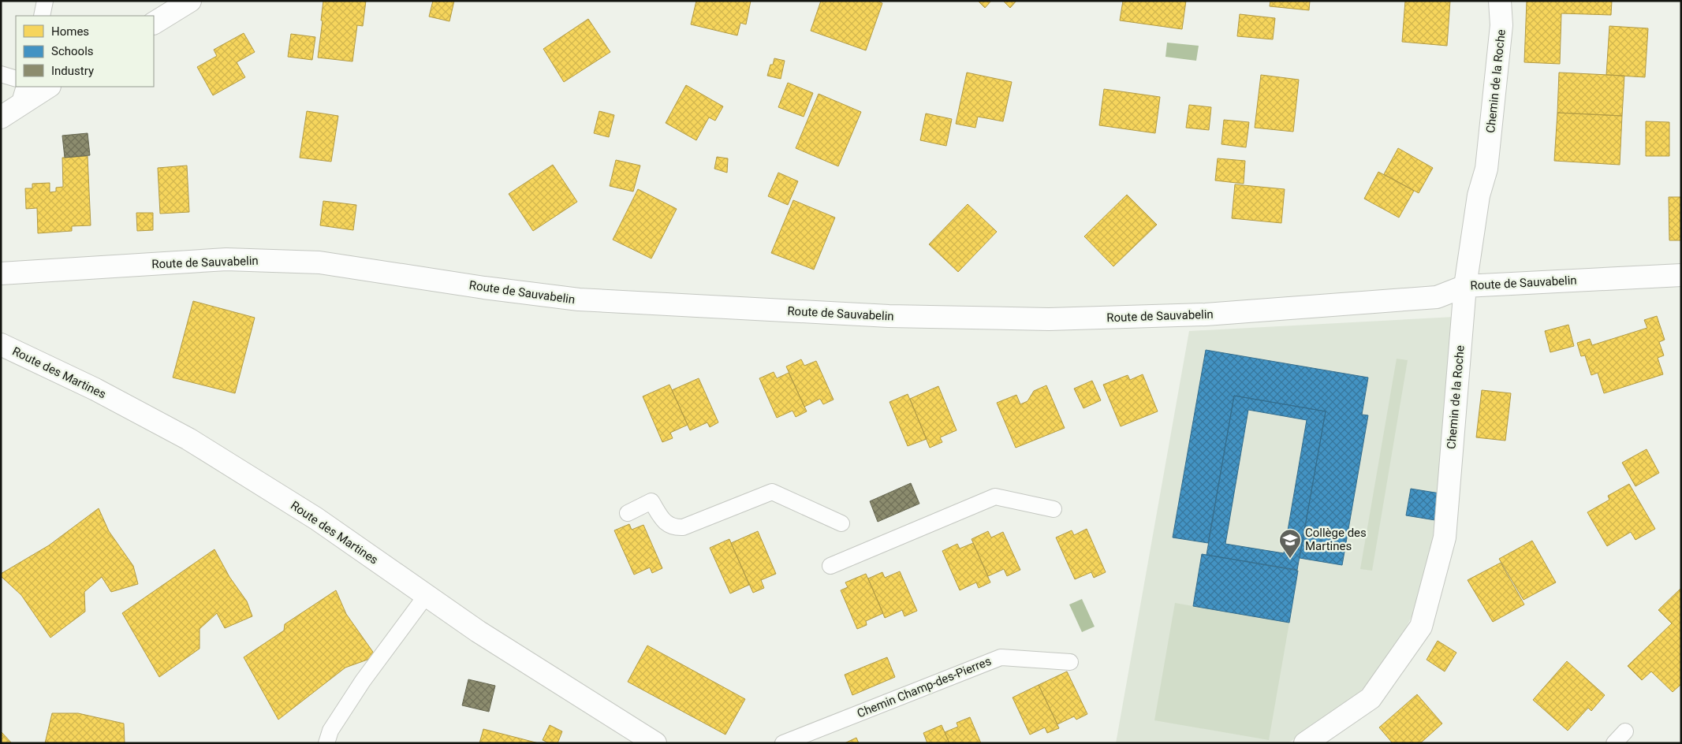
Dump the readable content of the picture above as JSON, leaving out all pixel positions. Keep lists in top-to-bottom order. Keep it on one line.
{"streets":{"street":["Chemin de la Roche","Route de Sauvabelin","Route des Martines"],"lane":["Chemin Champ-des-Pierres"]},"crossings":[["Chemin de la Roche","Route de Sauvabelin"]],"places":{"school or university":["Collège des Martines"]},"legend":["Homes","Schools","Industry"]}
